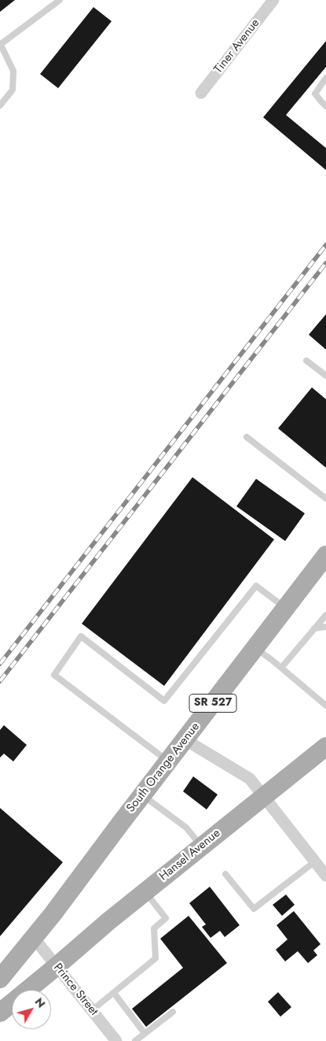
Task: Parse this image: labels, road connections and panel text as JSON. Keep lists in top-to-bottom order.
{
  "streets": {
    "main road": ["SR 527", "South Orange Avenue", "Hansel Avenue"],
    "street": ["Tiner Avenue", "Prince Street"]
  },
  "crossings": [
    ["South Orange Avenue", "Prince Street"],
    ["Hansel Avenue", "Prince Street"]
  ],
  "north": "top right"
}
